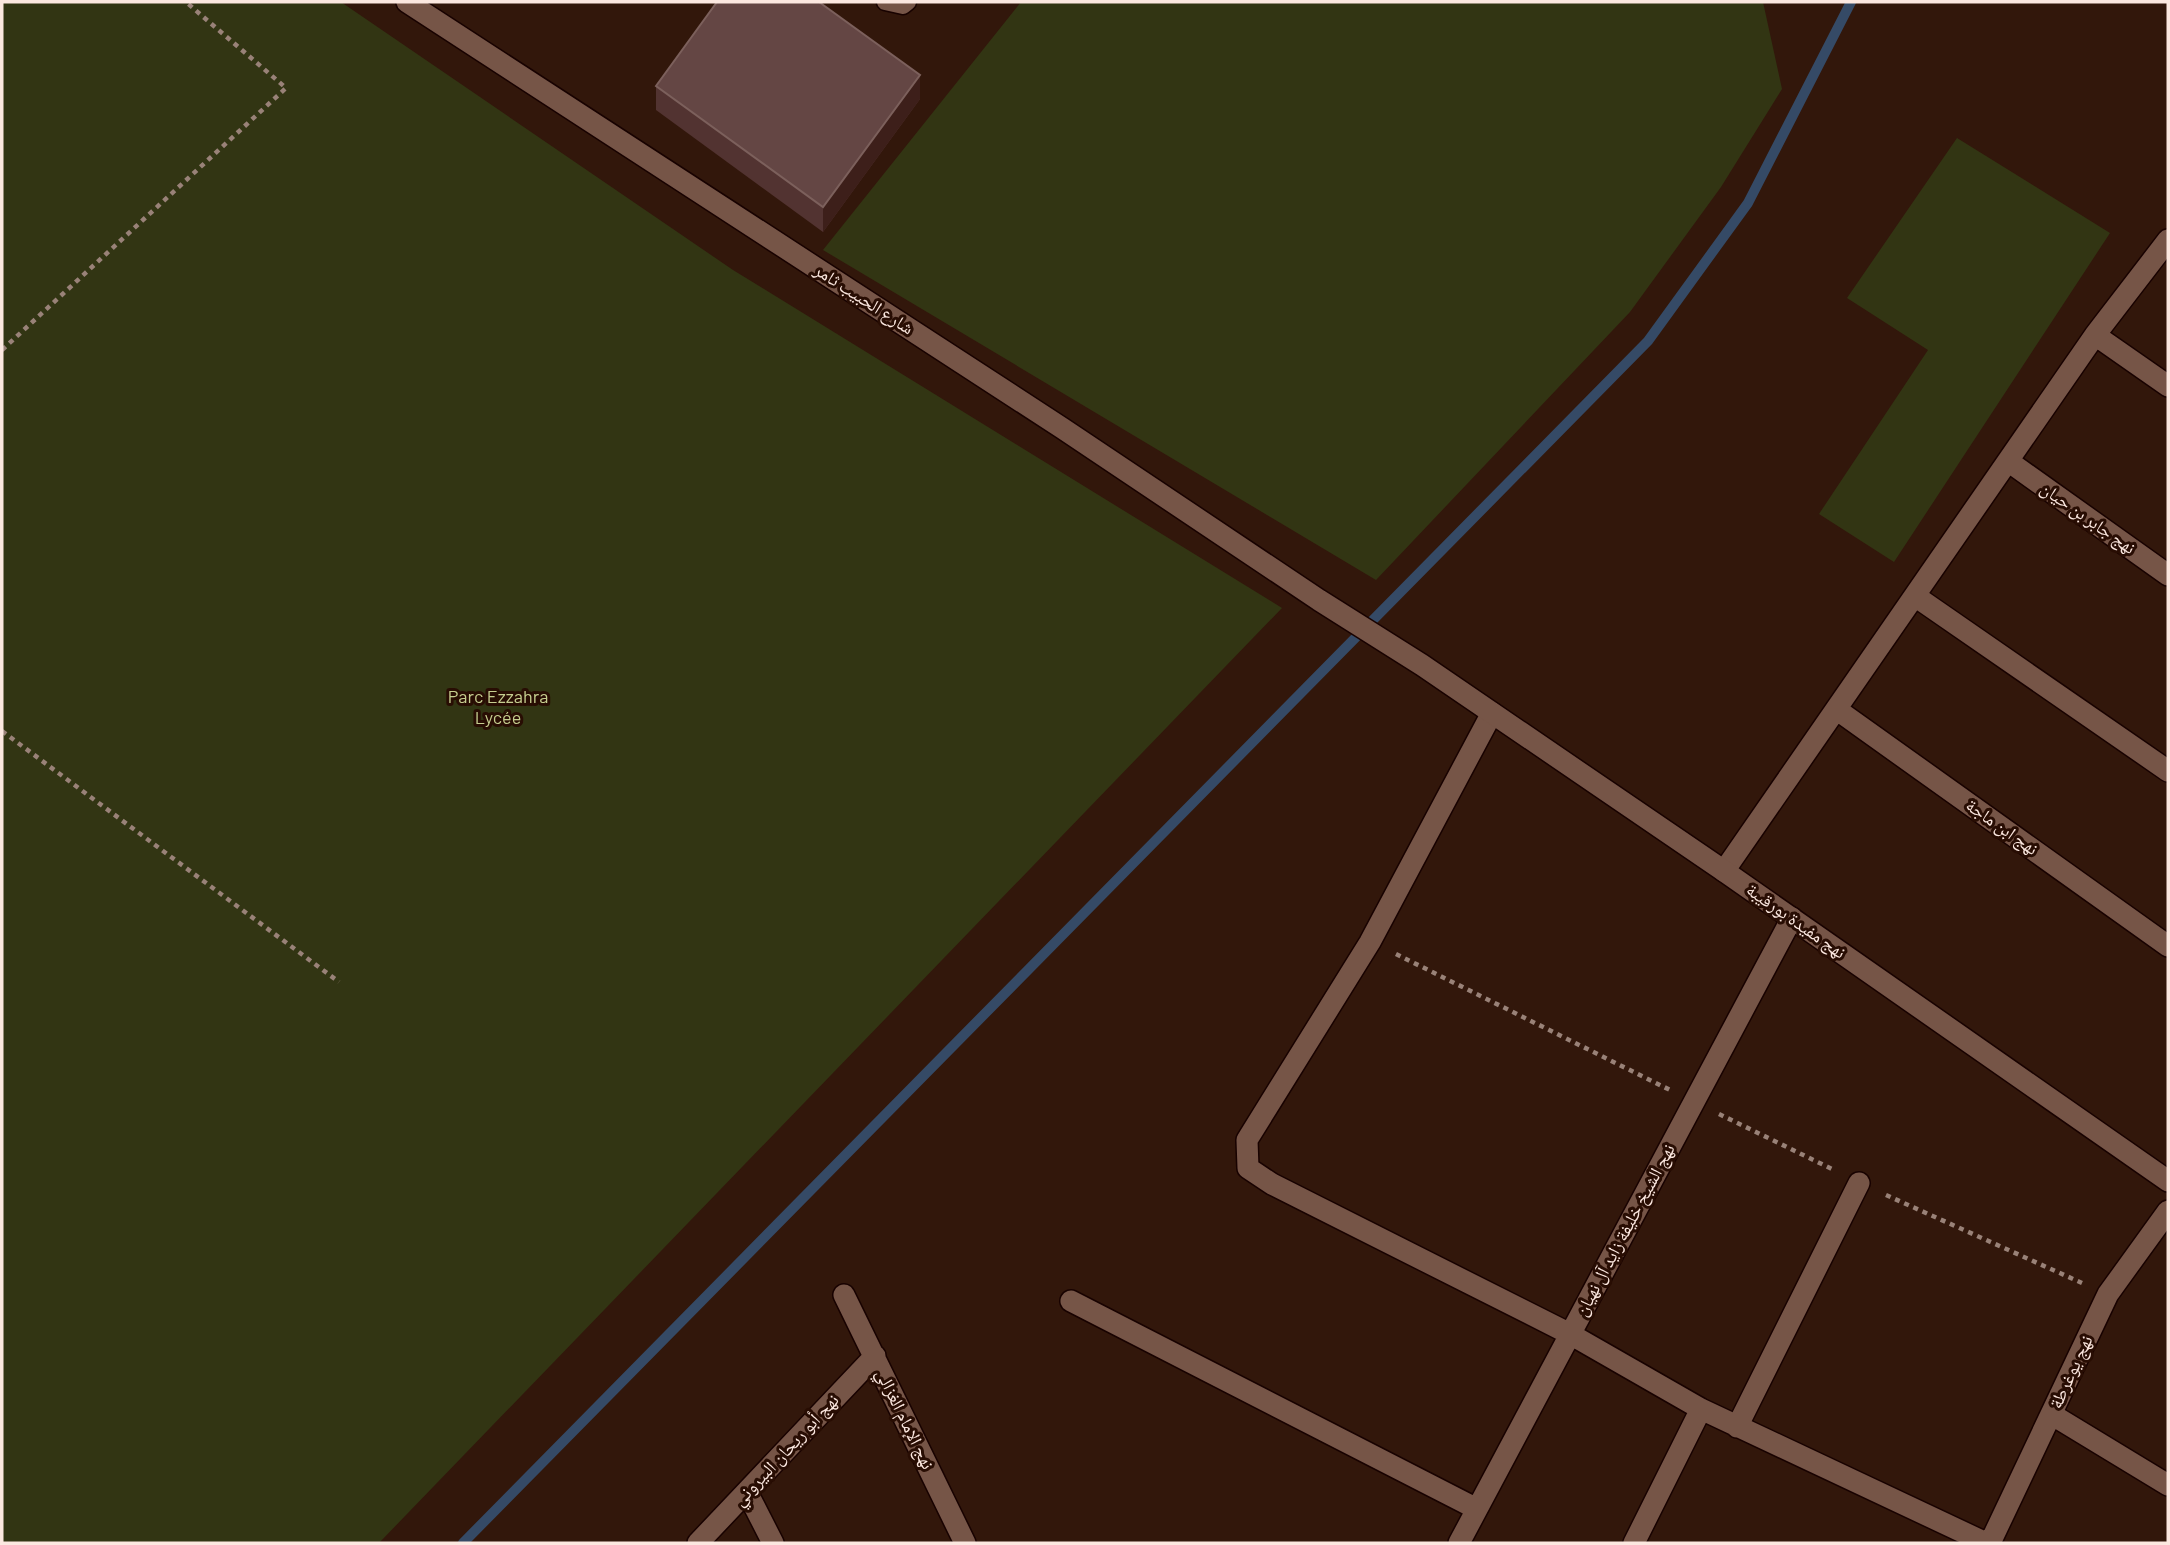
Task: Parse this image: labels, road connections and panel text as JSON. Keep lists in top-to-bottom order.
{
  "streets": {
    "street": [
      "شارع الحبيب ثامر",
      "نهج جابر بن حيان",
      "نهج ابن ماجة",
      "نهج مفيدة بورقيبة",
      "نهج الشيخ خليفة زايد آل نهيان",
      "نهج يوغرطة",
      "نهج الإمام الغزالي",
      "نهج أبو ريحان البيروني"
    ]
  },
  "crossings": [
    ["شارع الحبيب ثامر", "نهج مفيدة بورقيبة"],
    ["نهج مفيدة بورقيبة", "نهج الشيخ خليفة زايد آل نهيان"],
    ["نهج الإمام الغزالي", "نهج أبو ريحان البيروني"]
  ],
  "parks": ["Parc Ezzahra Lycée"]
}
